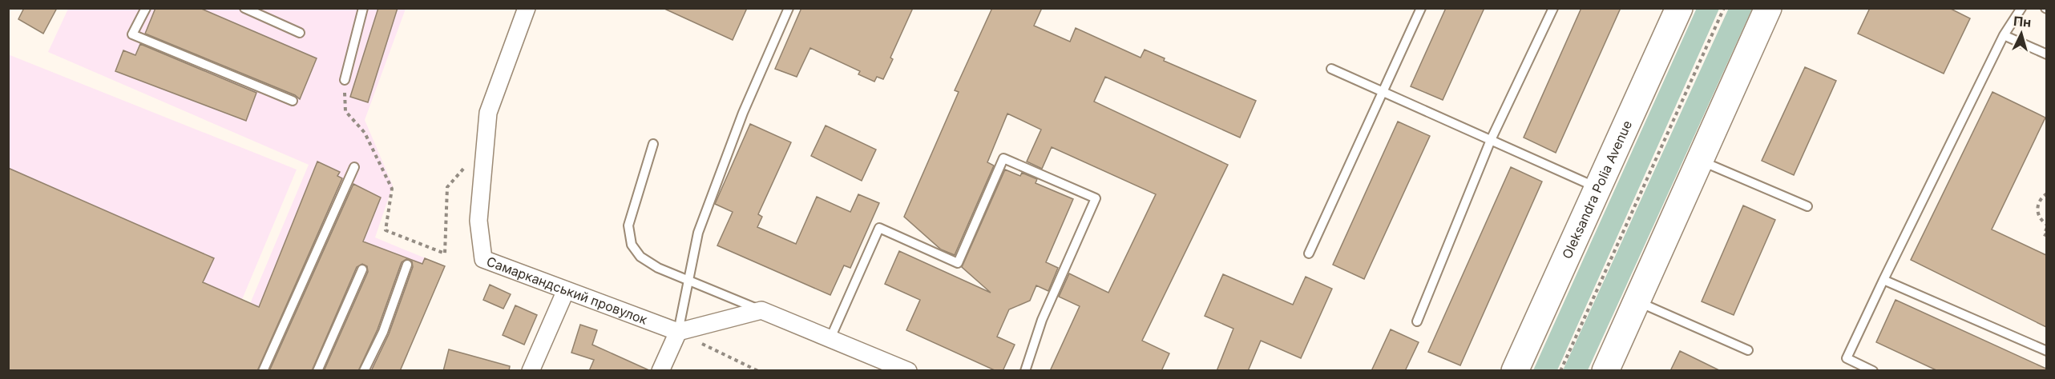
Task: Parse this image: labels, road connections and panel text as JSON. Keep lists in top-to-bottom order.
{
  "streets": {
    "main road": ["Oleksandra Polia Avenue"],
    "street": ["Самаркандський провулок"]
  },
  "north": "top"
}
